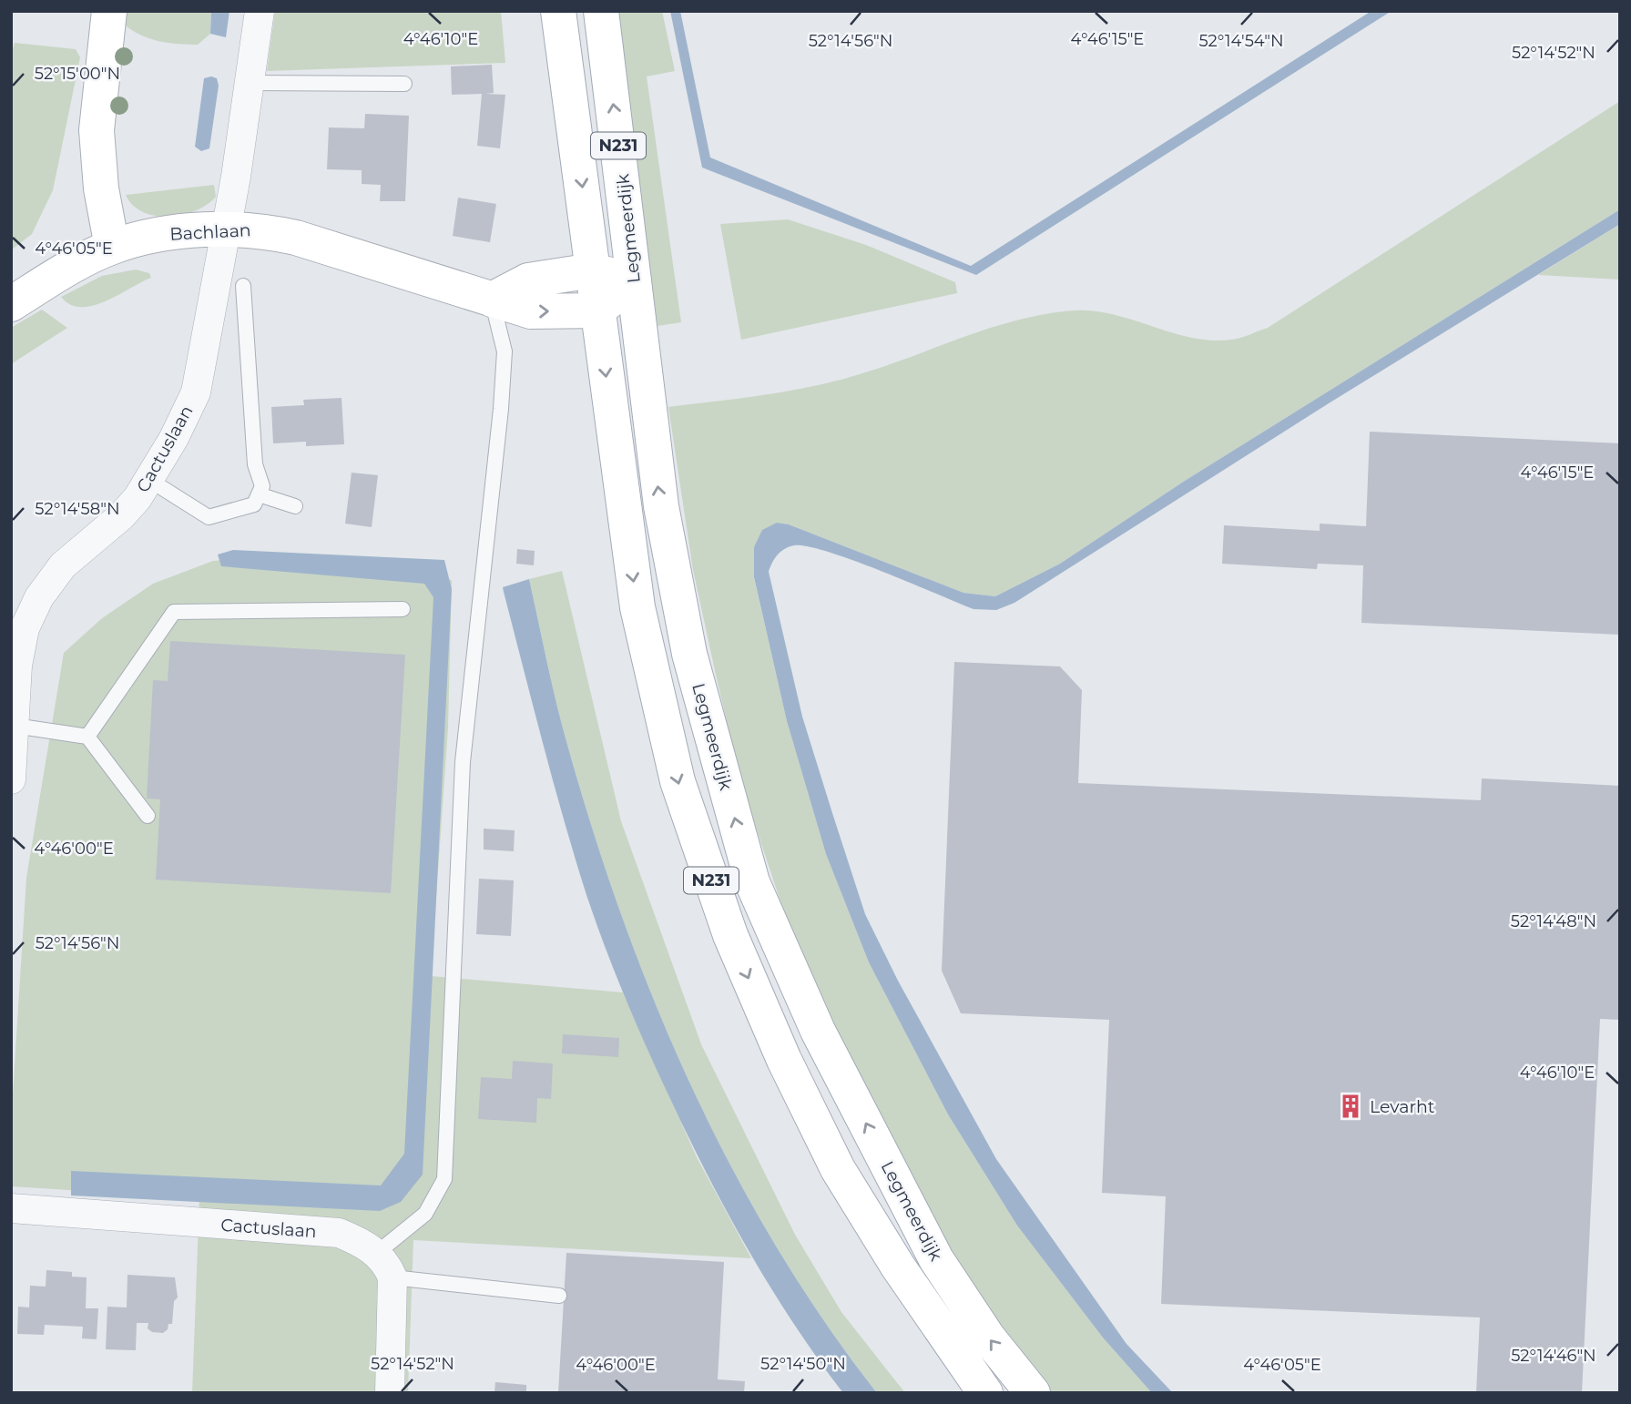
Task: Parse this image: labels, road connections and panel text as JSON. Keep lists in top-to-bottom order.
{
  "streets": {
    "main road": ["N231", "Legmeerdijk", "Bachlaan"],
    "street": ["Cactuslaan"]
  },
  "crossings": [
    ["Legmeerdijk", "Bachlaan"],
    ["Bachlaan", "Cactuslaan"]
  ],
  "places": {
    "building": ["Levarht"]
  },
  "coordinates": [
    "4°46'10\"E",
    "4°46'15\"E",
    "52°14'56\"N",
    "52°14'54\"N",
    "52°14'52\"N",
    "52°15'00\"N",
    "4°46'05\"E",
    "52°14'58\"N",
    "4°46'00\"E",
    "52°14'48\"N",
    "52°14'46\"N",
    "52°14'50\"N"
  ]
}
